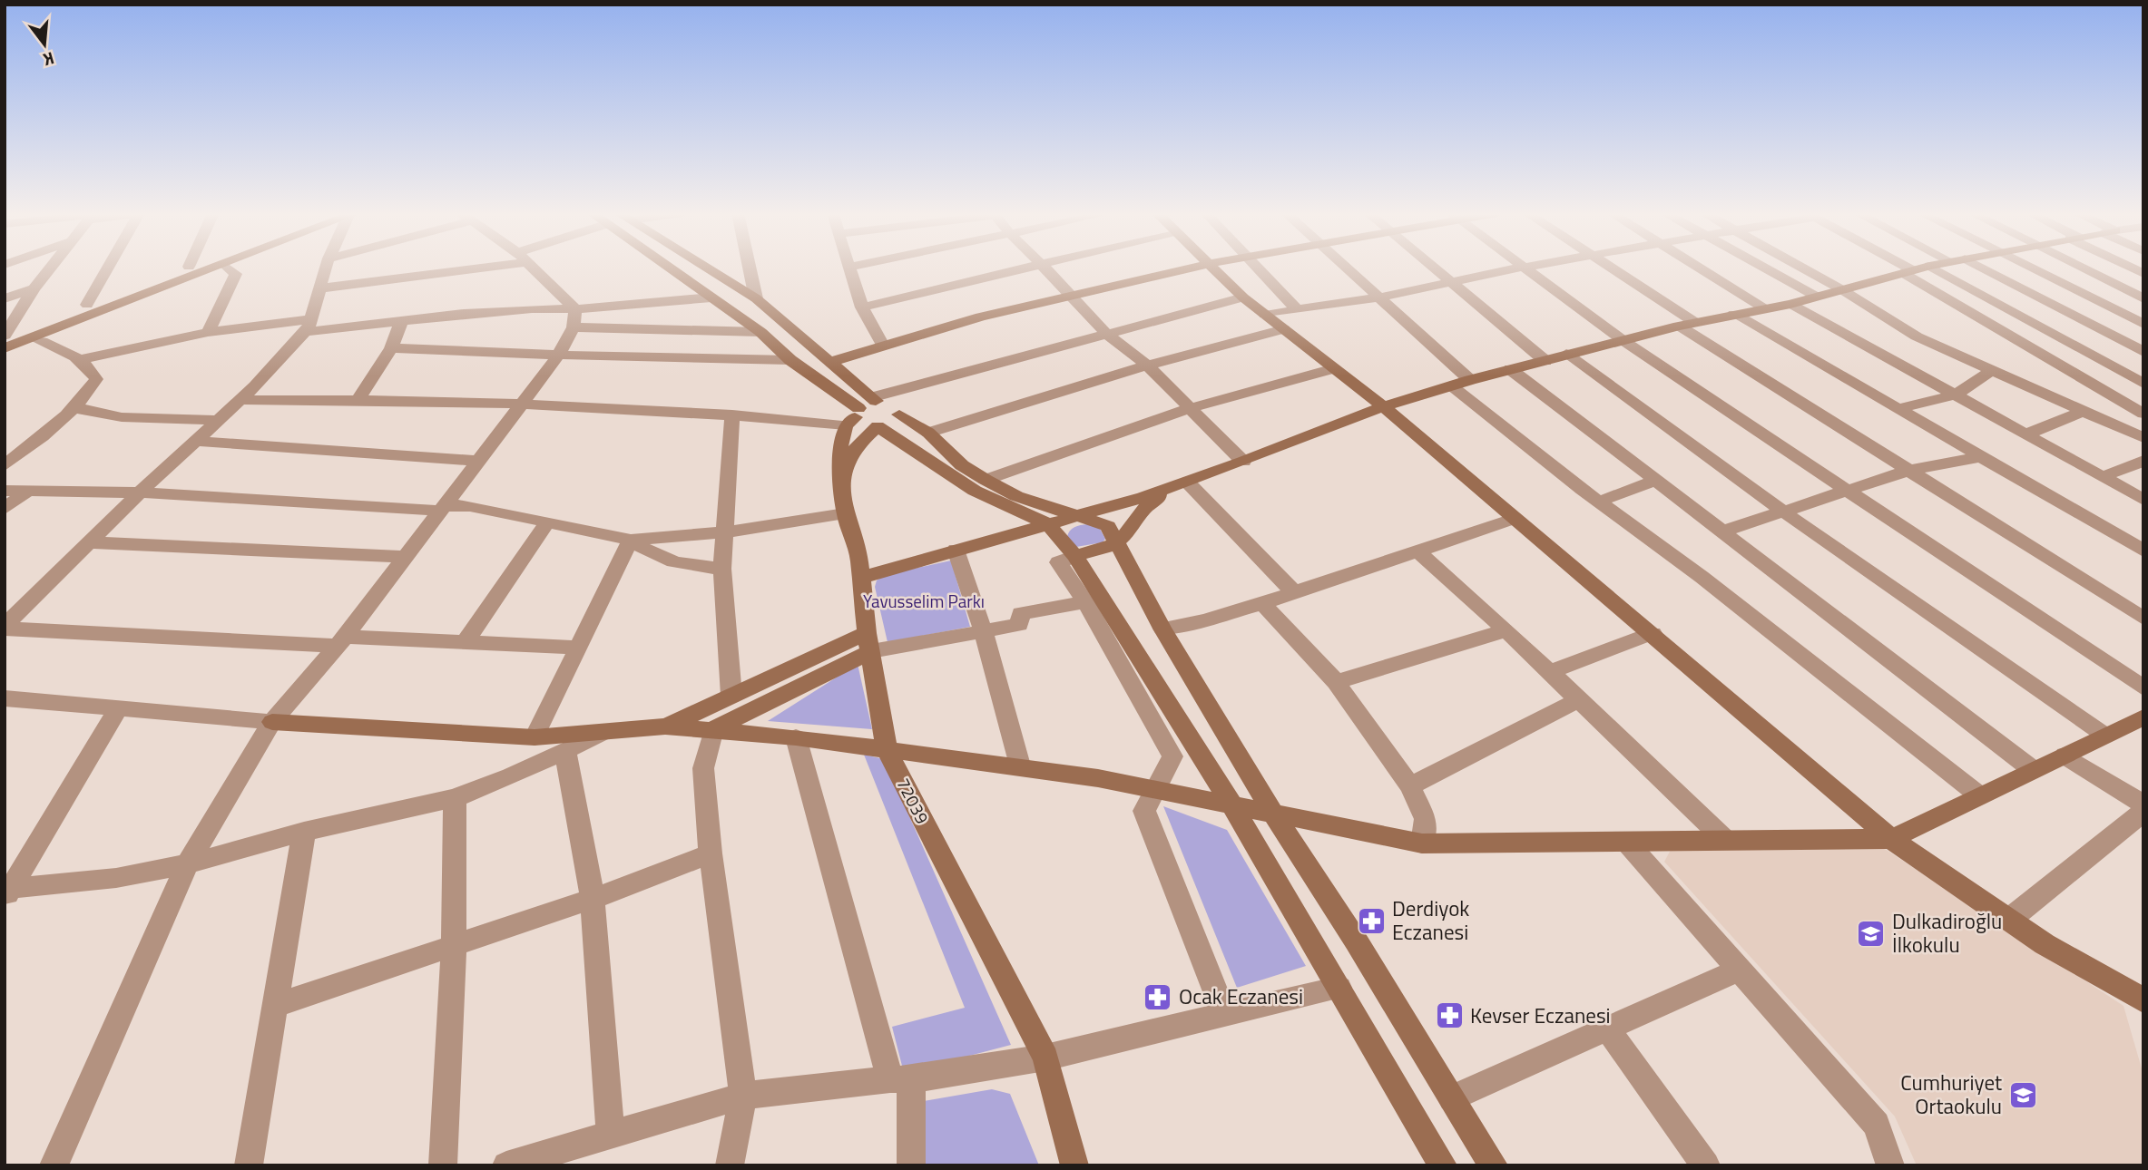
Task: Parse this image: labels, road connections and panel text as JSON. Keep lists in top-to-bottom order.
{
  "streets": {
    "main road": ["72039"]
  },
  "parks": ["Yavusselim Parkı"],
  "places": {
    "pharmacy": ["Derdiyok Eczanesi", "Ocak Eczanesi", "Kevser Eczanesi"],
    "school or university": ["Dulkadiroğlu İlkokulu", "Cumhuriyet Ortaokulu"]
  },
  "north": "bottom"
}
